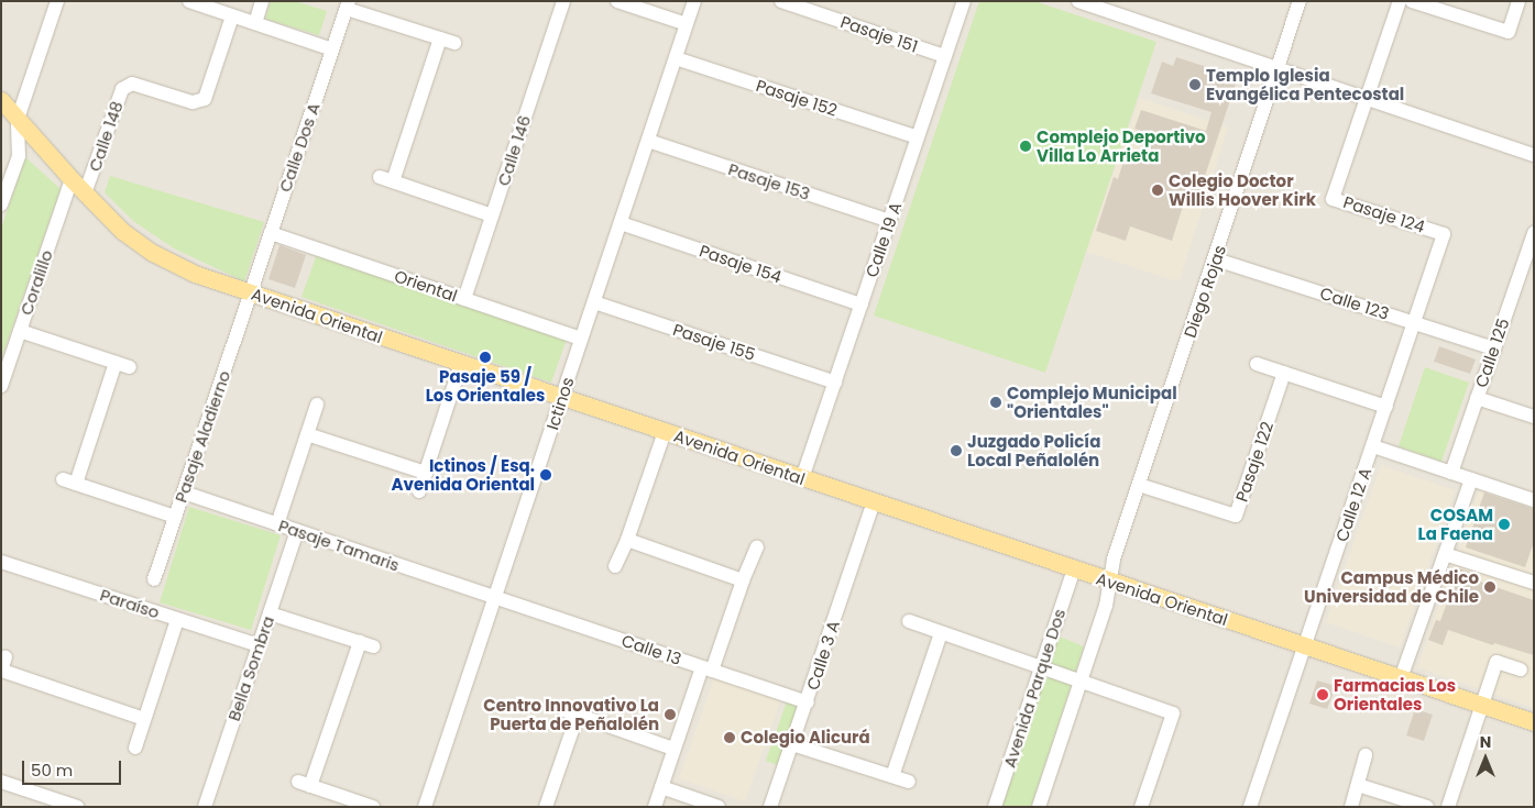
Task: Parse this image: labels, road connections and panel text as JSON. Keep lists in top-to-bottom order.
{
  "streets": {
    "main road": ["Avenida Oriental"],
    "street": [
      "Pasaje 151",
      "Pasaje 152",
      "Calle 148",
      "Calle Dos A",
      "Calle 146",
      "Pasaje 153",
      "Pasaje 124",
      "Calle 19 A",
      "Pasaje 154",
      "Coralillo",
      "Oriental",
      "Diego Rojas",
      "Calle 123",
      "Pasaje 155",
      "Calle 125",
      "Ictinos",
      "Pasaje Aladierno",
      "Pasaje 122",
      "Calle 12 A",
      "Pasaje Tamaris",
      "Paraíso",
      "Calle 13",
      "Calle 3 A",
      "Bella Sombra",
      "Avenida Parque Dos"
    ]
  },
  "crossings": [
    ["Pasaje 151", "Calle 19 A"],
    ["Pasaje 152", "Calle 19 A"],
    ["Pasaje 152", "Ictinos"],
    ["Calle 148", "Avenida Oriental"],
    ["Calle Dos A", "Oriental"],
    ["Calle Dos A", "Avenida Oriental"],
    ["Calle Dos A", "Pasaje Aladierno"],
    ["Calle 146", "Oriental"],
    ["Pasaje 153", "Calle 19 A"],
    ["Pasaje 153", "Ictinos"],
    ["Pasaje 124", "Calle 12 A"],
    ["Calle 19 A", "Pasaje 154"],
    ["Calle 19 A", "Avenida Oriental"],
    ["Calle 19 A", "Pasaje 155"],
    ["Pasaje 154", "Ictinos"],
    ["Coralillo", "Avenida Oriental"],
    ["Oriental", "Ictinos"],
    ["Diego Rojas", "Calle 123"],
    ["Diego Rojas", "Avenida Oriental"],
    ["Diego Rojas", "Pasaje 122"],
    ["Calle 123", "Calle 125"],
    ["Calle 123", "Calle 12 A"],
    ["Avenida Oriental", "Ictinos"],
    ["Avenida Oriental", "Pasaje Aladierno"],
    ["Avenida Oriental", "Calle 12 A"],
    ["Avenida Oriental", "Calle 3 A"],
    ["Avenida Oriental", "Avenida Parque Dos"],
    ["Pasaje 155", "Ictinos"],
    ["Ictinos", "Pasaje Tamaris"],
    ["Ictinos", "Calle 13"],
    ["Pasaje Aladierno", "Pasaje Tamaris"],
    ["Pasaje Tamaris", "Calle 13"],
    ["Pasaje Tamaris", "Bella Sombra"],
    ["Paraíso", "Bella Sombra"],
    ["Calle 13", "Calle 3 A"]
  ],
  "places": [
    "Templo Iglesia Evangélica Pentecostal",
    "Complejo Deportivo Villa Lo Arrieta",
    "Colegio Doctor Willis Hoover Kirk",
    "Pasaje 59 / Los Orientales",
    "Complejo Municipal \"Orientales\"",
    "Juzgado Policía Local Peñalolén",
    "Ictinos / Esq. Avenida Oriental",
    "COSAM La Faena",
    "Campus Médico Universidad de Chile",
    "Farmacias Los Orientales",
    "Centro Innovativo La Puerta de Peñalolén",
    "Colegio Alicurá"
  ],
  "scale_bar": "50 m",
  "north": "top"
}
